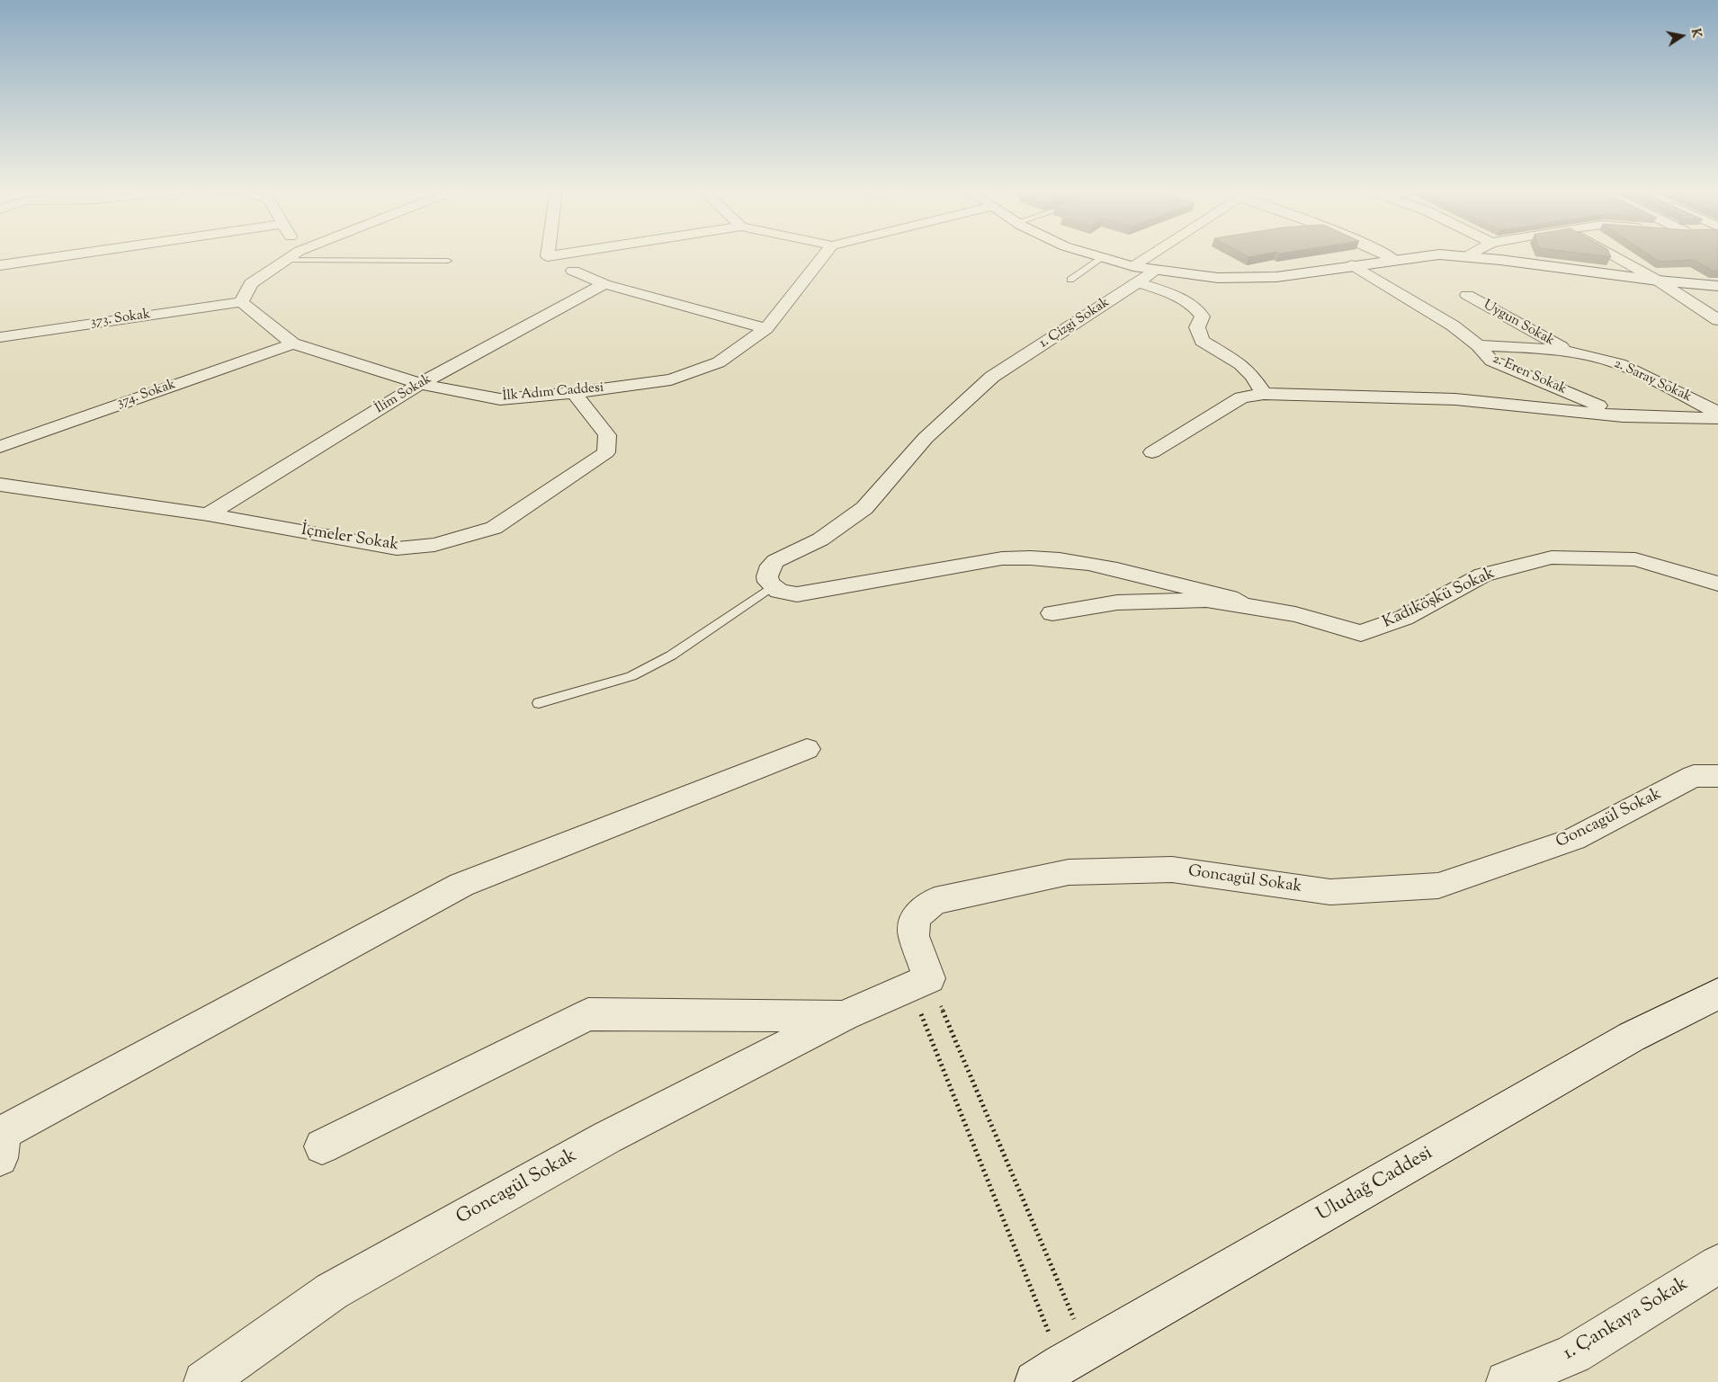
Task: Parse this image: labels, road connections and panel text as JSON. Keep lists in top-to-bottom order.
{
  "streets": {
    "street": [
      "373. Sokak",
      "1. Çizgi Sokak",
      "Uygun Sokak",
      "2. Eren Sokak",
      "2. Saray Sokak",
      "İlk Adım Caddesi",
      "374. Sokak",
      "İlim Sokak",
      "İçmeler Sokak",
      "Kadıköşkü Sokak",
      "Goncagül Sokak",
      "Uludağ Caddesi",
      "1. Çankaya Sokak"
    ]
  },
  "crossings": [
    ["373. Sokak", "İlk Adım Caddesi"],
    ["Uygun Sokak", "2. Saray Sokak"],
    ["2. Eren Sokak", "2. Saray Sokak"],
    ["İlk Adım Caddesi", "374. Sokak"],
    ["İlk Adım Caddesi", "İlim Sokak"],
    ["İlk Adım Caddesi", "İçmeler Sokak"],
    ["İlim Sokak", "İçmeler Sokak"]
  ],
  "north": "right"
}
